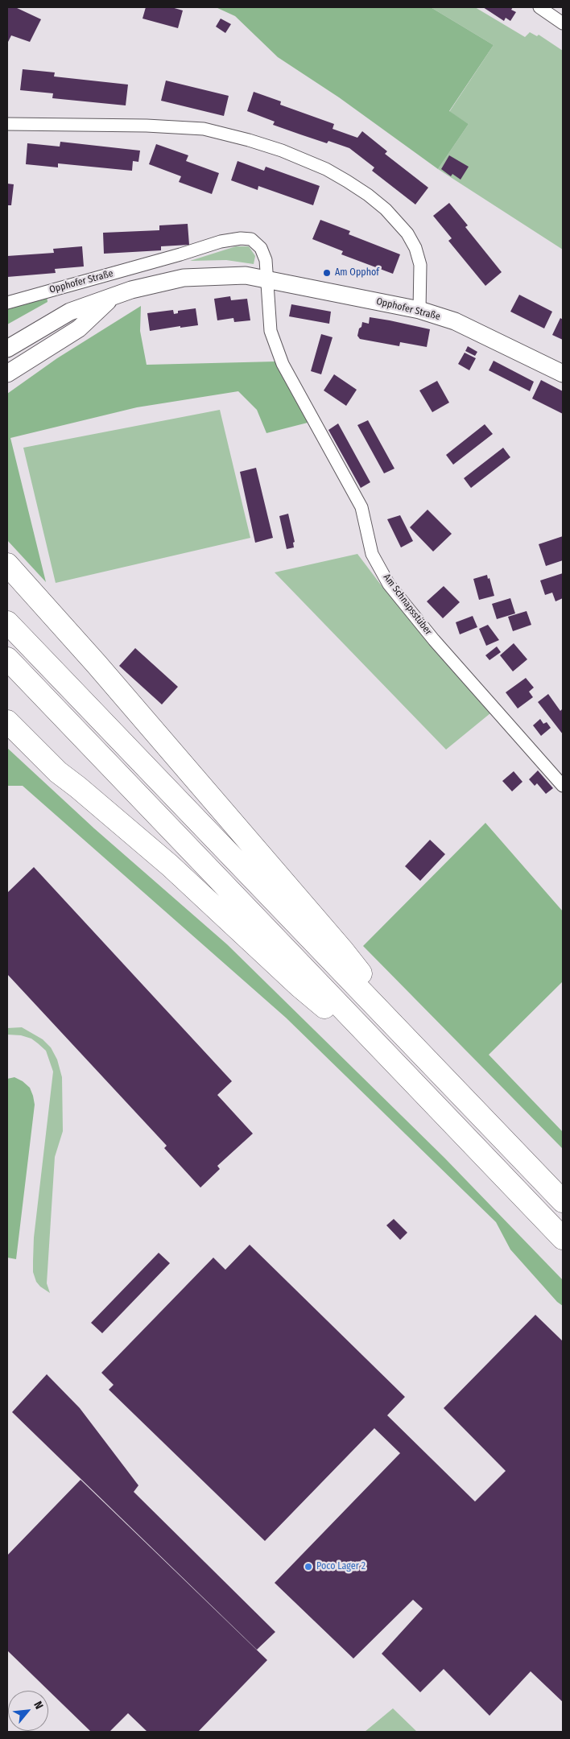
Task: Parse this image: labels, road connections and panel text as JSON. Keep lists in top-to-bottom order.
{
  "streets": {
    "street": ["Opphofer Straße", "Am Schnapsstüber"]
  },
  "crossings": [
    ["Opphofer Straße", "Am Schnapsstüber"]
  ],
  "places": ["Am Opphof", "Poco Lager 2"],
  "north": "top right"
}
